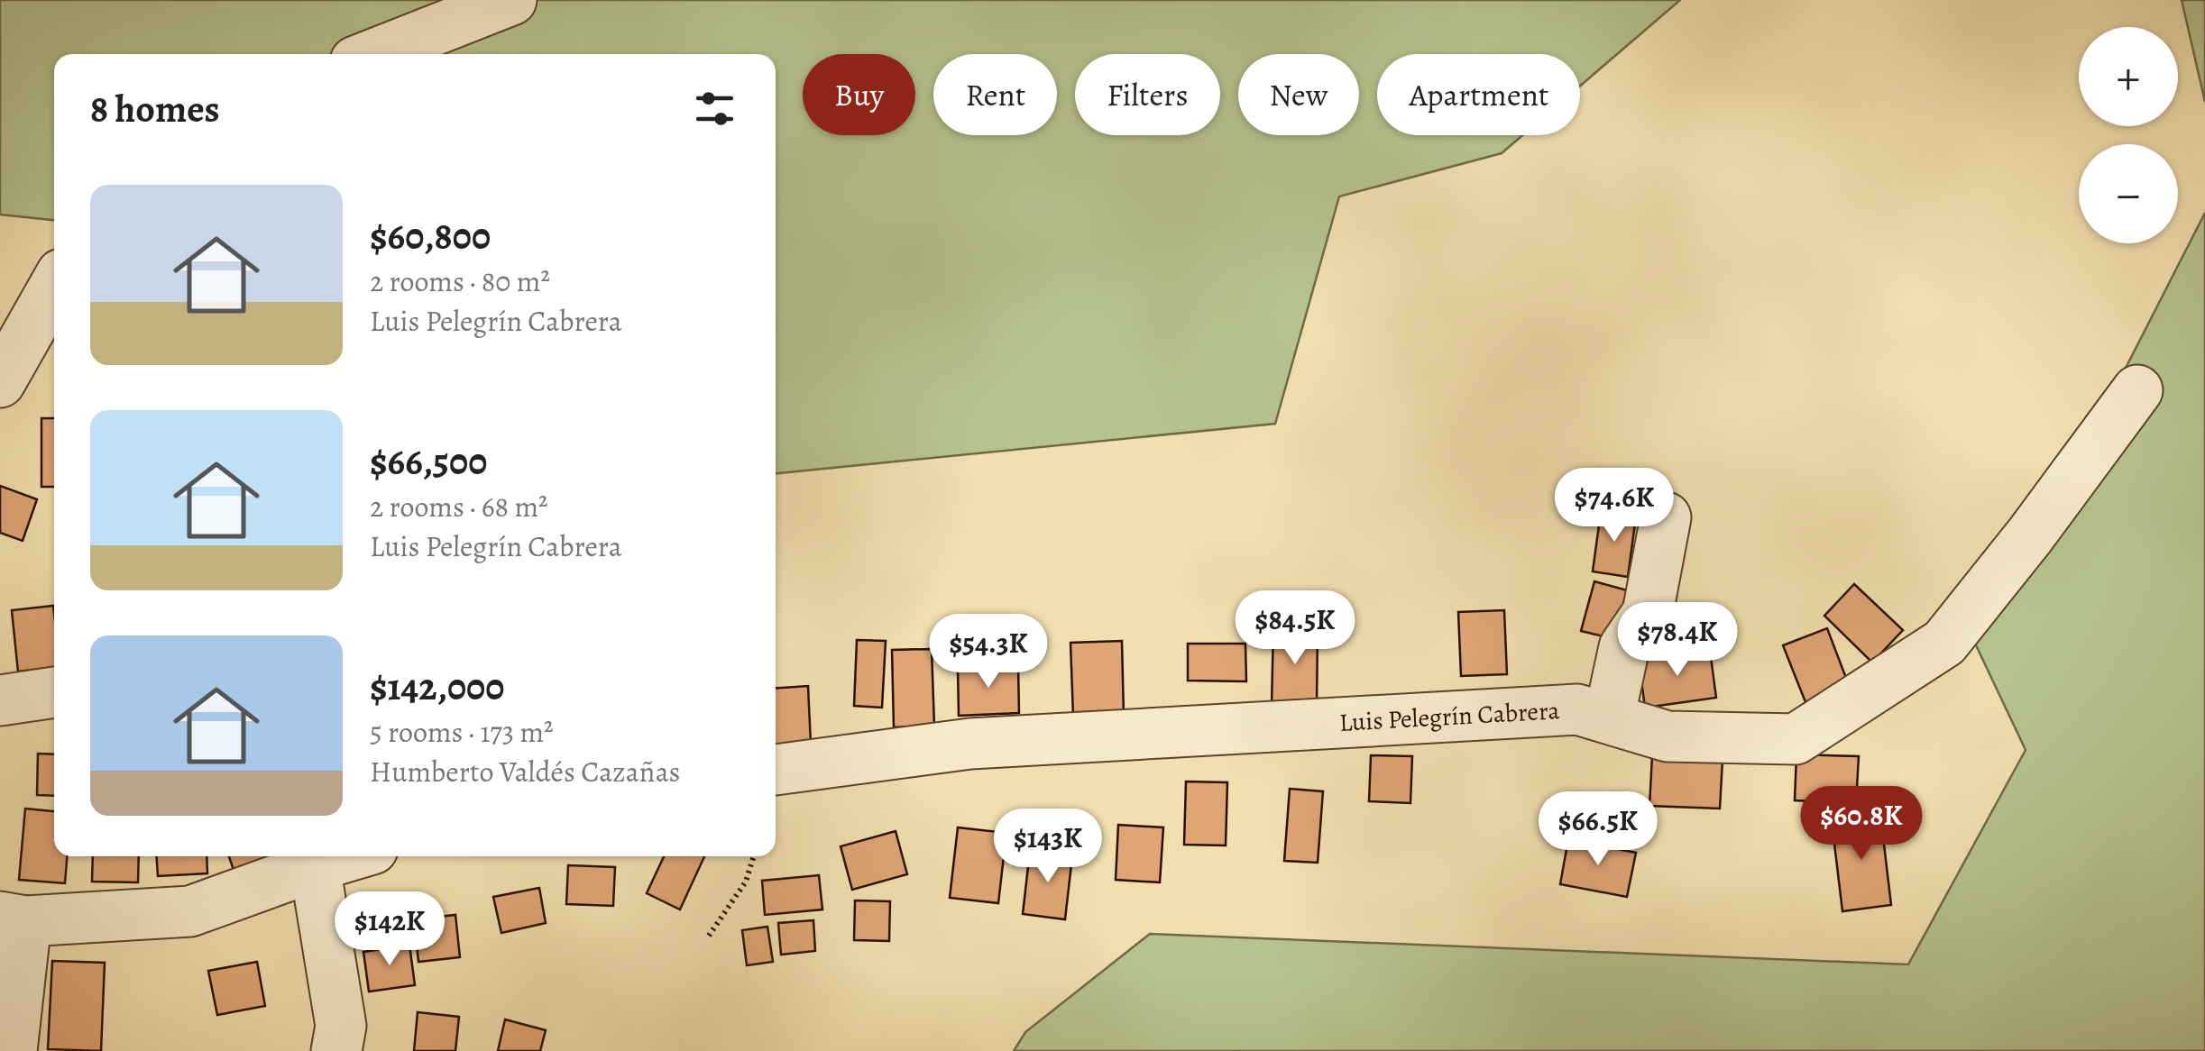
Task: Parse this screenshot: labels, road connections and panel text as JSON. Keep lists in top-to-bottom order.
{
  "streets": {
    "street": ["Luis Pelegrín Cabrera"]
  },
  "page": {
    "map_buttons": ["+", "−"],
    "chip": [
      "Buy",
      "Rent",
      "Filters",
      "New",
      "Apartment"
    ],
    "heading": "8 homes",
    "list": [
      {
        "name": "$60,800",
        "note": "2 rooms · 80 m² · Luis Pelegrín Cabrera"
      },
      {
        "name": "$66,500",
        "note": "2 rooms · 68 m² · Luis Pelegrín Cabrera"
      },
      {
        "name": "$142,000",
        "note": "5 rooms · 173 m² · Humberto Valdés Cazañas"
      }
    ],
    "price": [
      "$74.6K",
      "$84.5K",
      "$78.4K",
      "$54.3K",
      "$60.8K",
      "$66.5K",
      "$143K",
      "$142K"
    ]
  }
}
